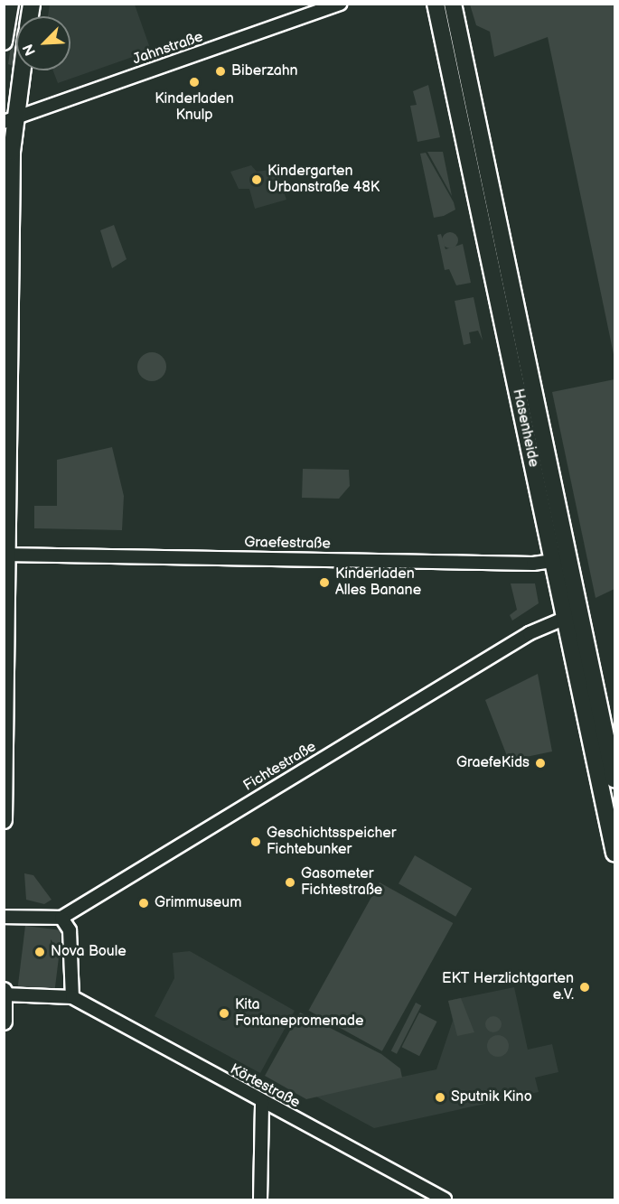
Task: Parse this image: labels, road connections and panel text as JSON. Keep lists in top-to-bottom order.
{
  "streets": {
    "main road": ["Hasenheide"],
    "street": [
      "Jahnstraße",
      "Graefestraße",
      "Fichtestraße",
      "Körtestraße"
    ]
  },
  "crossings": [
    ["Hasenheide", "Graefestraße"],
    ["Hasenheide", "Fichtestraße"]
  ],
  "places": [
    "Biberzahn",
    "Kinderladen Knulp",
    "Kindergarten Urbanstraße 48K",
    "Kinderladen Alles Banane",
    "GraefeKids",
    "Geschichtsspeicher Fichtebunker",
    "Gasometer Fichtestraße",
    "Grimmuseum",
    "Nova Boule",
    "EKT Herzlichtgarten e.V.",
    "Kita Fontanepromenade",
    "Sputnik Kino"
  ],
  "north": "bottom left"
}
